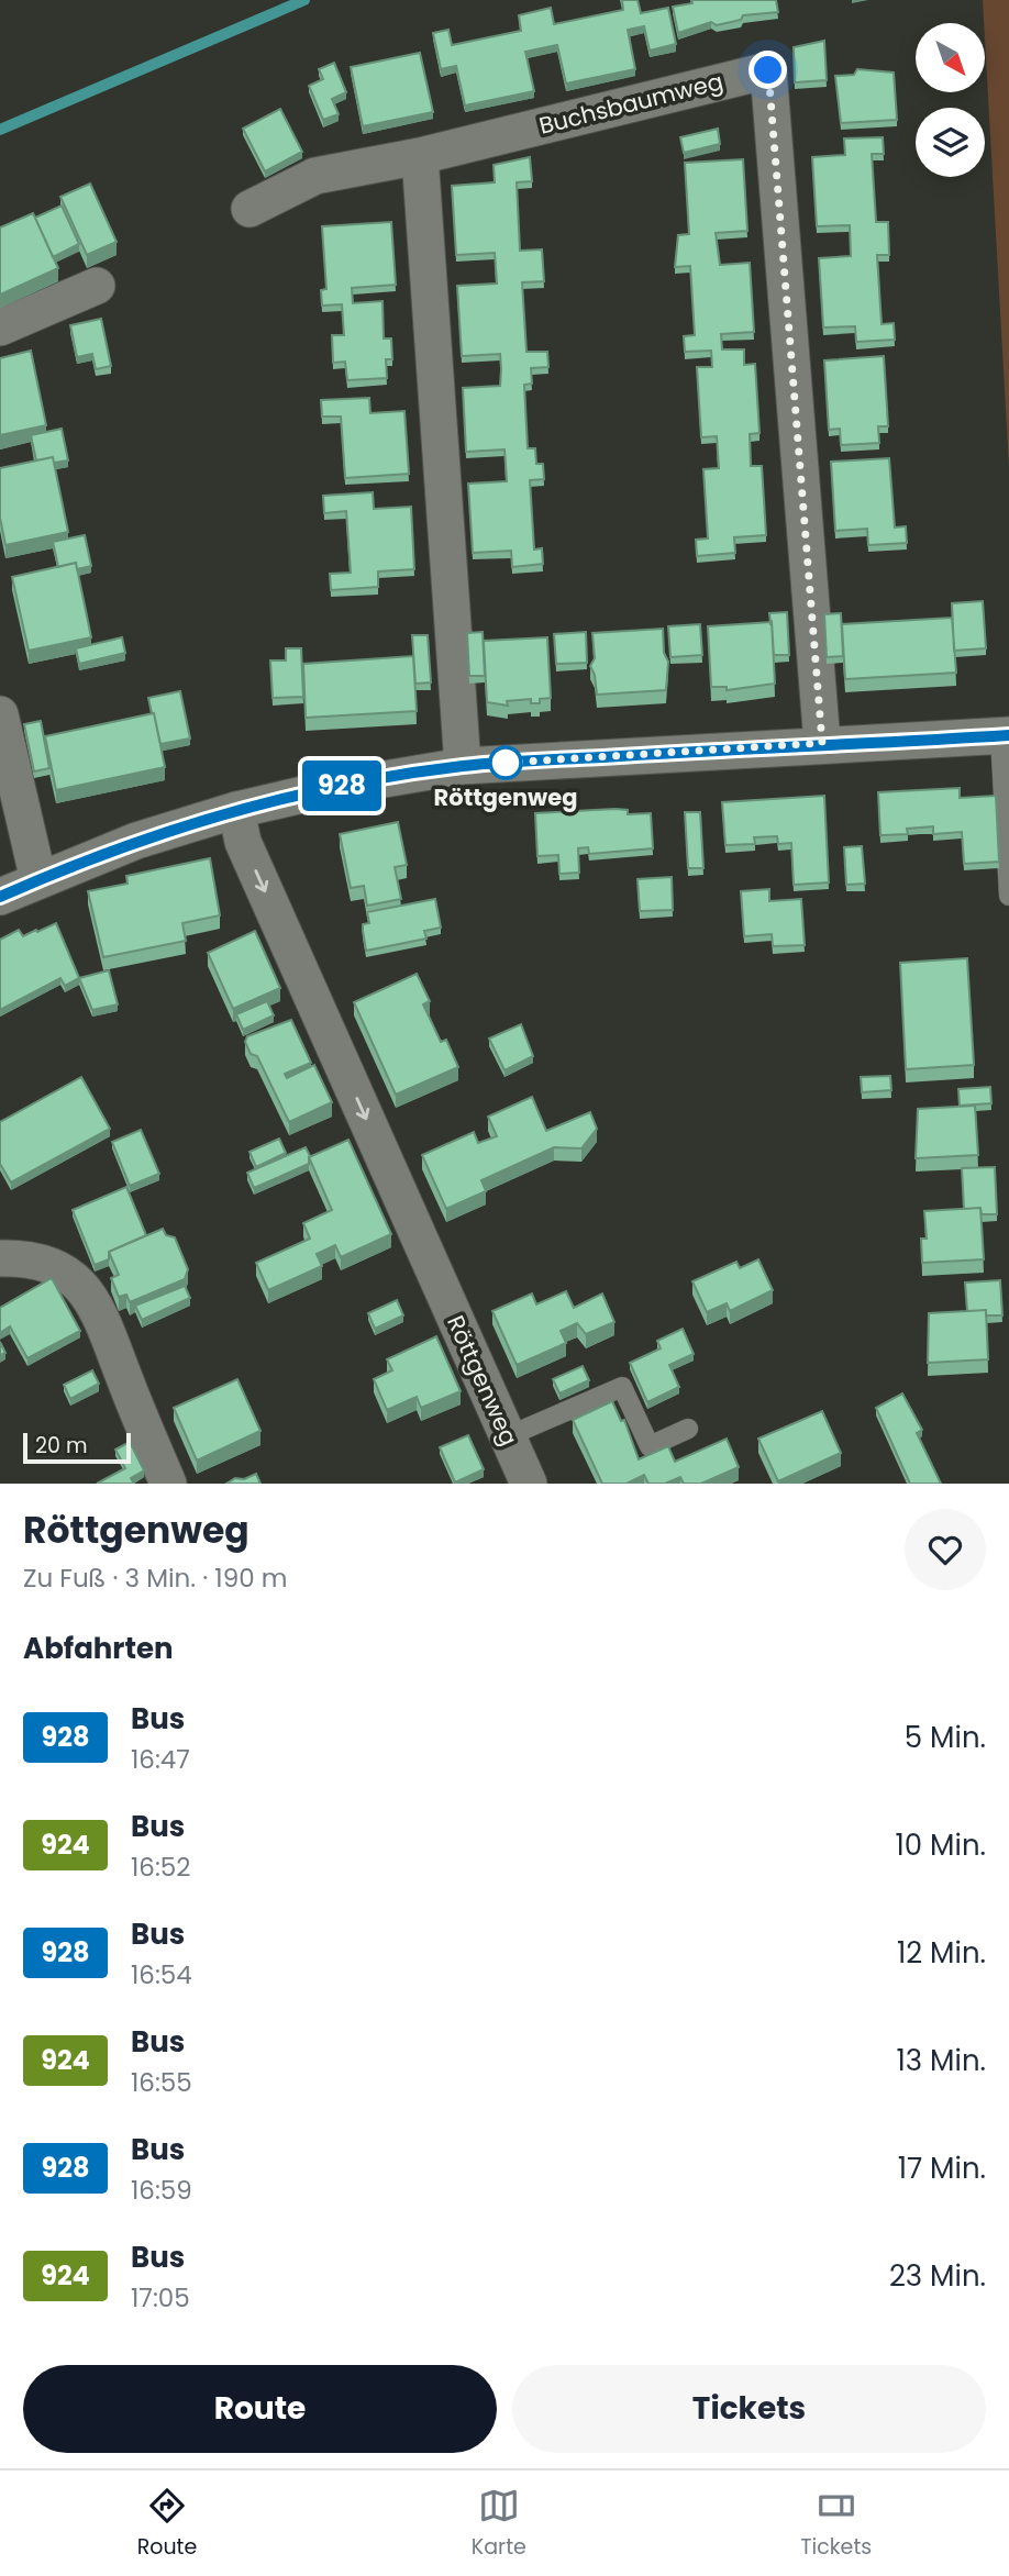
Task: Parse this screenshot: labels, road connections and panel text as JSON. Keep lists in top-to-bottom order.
{
  "streets": {
    "street": ["Buchsbaumweg", "Röttgenweg"]
  },
  "one_way": ["Röttgenweg"],
  "places": ["Röttgenweg"],
  "lines": ["bus line 928"],
  "scale_bar": "20 m",
  "north": "bottom right",
  "page": {
    "on_map": "928",
    "scale": "20 m",
    "heading": [
      ["Röttgenweg", "Zu Fuß · 3 Min. · 190 m"],
      "Abfahrten"
    ],
    "list": [
      {
        "mark": "928",
        "name": "Bus",
        "note": "16:47",
        "value": "5 Min."
      },
      {
        "mark": "924",
        "name": "Bus",
        "note": "16:52",
        "value": "10 Min."
      },
      {
        "mark": "928",
        "name": "Bus",
        "note": "16:54",
        "value": "12 Min."
      },
      {
        "mark": "924",
        "name": "Bus",
        "note": "16:55",
        "value": "13 Min."
      },
      {
        "mark": "928",
        "name": "Bus",
        "note": "16:59",
        "value": "17 Min."
      },
      {
        "mark": "924",
        "name": "Bus",
        "note": "17:05",
        "value": "23 Min."
      }
    ],
    "buttons": ["Route", "Tickets"],
    "tabs": ["Route", "Karte", "Tickets"]
  }
}
